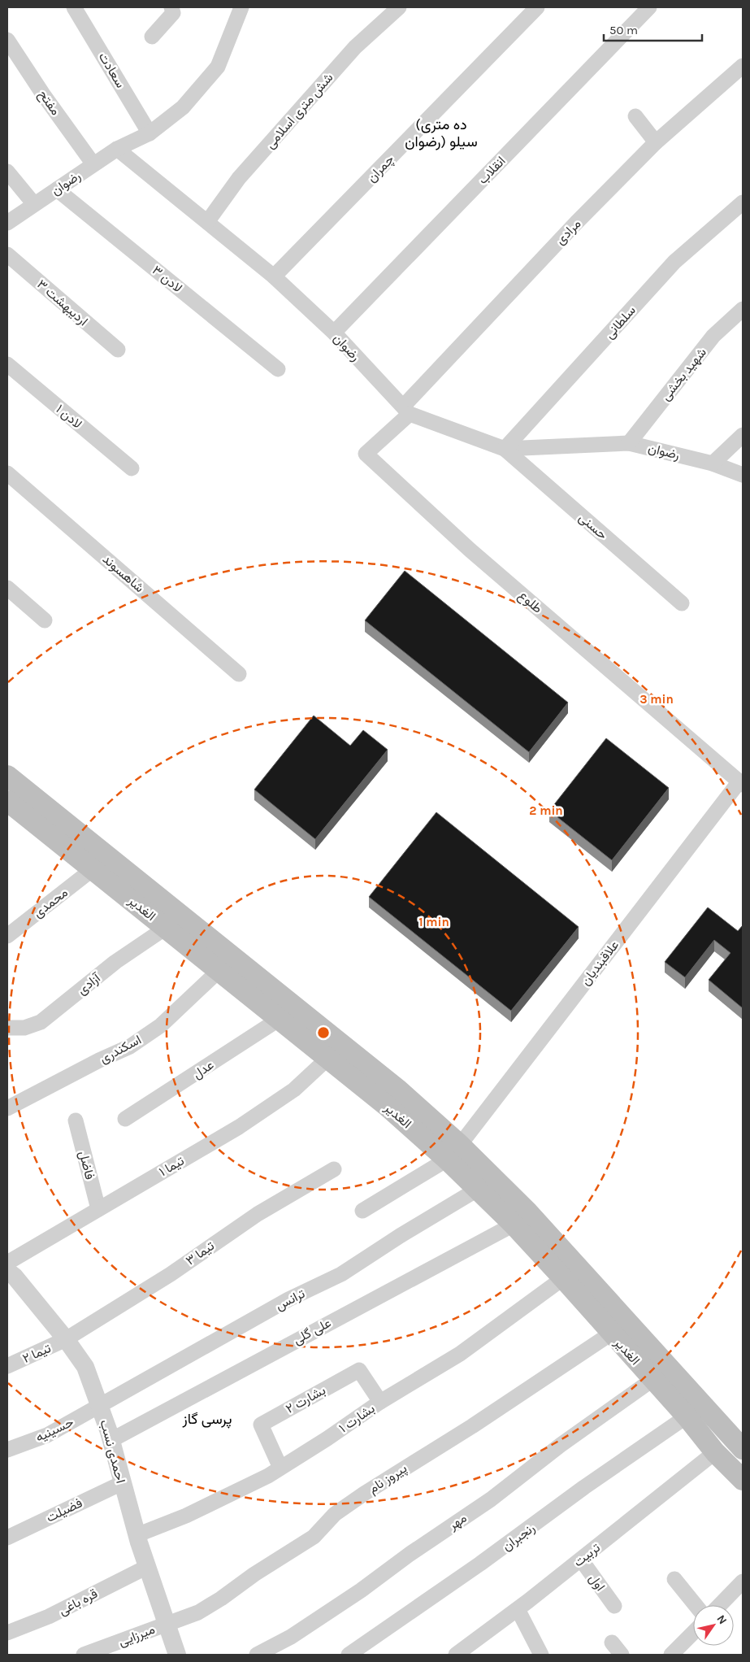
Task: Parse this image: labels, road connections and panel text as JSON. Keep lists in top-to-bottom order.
{
  "streets": {
    "main road": ["الغدیر"],
    "street": [
      "سعادت",
      "مفتح",
      "شش متری اسلامی",
      "چمران",
      "انقلاب",
      "رضوان",
      "مرادی",
      "لادن ۳",
      "اردیبهشت ۳",
      "سلطانی",
      "شهید بخشی",
      "لادن ۱",
      "حسنی",
      "شاهسوند",
      "طلوع",
      "محمدی",
      "علاقبندیان",
      "آزادی",
      "اسکندری",
      "عدل",
      "فاضل",
      "تیما ۱",
      "تیما ۳",
      "ترانس",
      "علی گلی",
      "تیما ۲",
      "بشارت ۲",
      "بشارت ۱",
      "حسینیه",
      "احمدی نسب",
      "پیروز نام",
      "فضیلت",
      "مهر",
      "رنجبران",
      "تربیت",
      "اول",
      "قره باغی",
      "میرزایی"
    ]
  },
  "crossings": [
    ["مفتح", "رضوان"],
    ["شش متری اسلامی", "رضوان"],
    ["چمران", "رضوان"],
    ["انقلاب", "رضوان"],
    ["رضوان", "مرادی"],
    ["رضوان", "لادن ۳"],
    ["رضوان", "سلطانی"],
    ["رضوان", "شهید بخشی"],
    ["رضوان", "حسنی"],
    ["رضوان", "طلوع"],
    ["مرادی", "طلوع"],
    ["سلطانی", "حسنی"],
    ["طلوع", "علاقبندیان"],
    ["محمدی", "الغدیر"],
    ["الغدیر", "علاقبندیان"],
    ["الغدیر", "آزادی"],
    ["الغدیر", "اسکندری"],
    ["الغدیر", "عدل"],
    ["الغدیر", "تیما ۱"],
    ["الغدیر", "ترانس"],
    ["الغدیر", "علی گلی"],
    ["الغدیر", "بشارت ۱"],
    ["الغدیر", "پیروز نام"],
    ["الغدیر", "مهر"],
    ["الغدیر", "رنجبران"],
    ["الغدیر", "تربیت"],
    ["فاضل", "تیما ۱"],
    ["تیما ۳", "تیما ۲"],
    ["تیما ۳", "احمدی نسب"],
    ["ترانس", "حسینیه"],
    ["ترانس", "احمدی نسب"],
    ["علی گلی", "احمدی نسب"],
    ["تیما ۲", "احمدی نسب"],
    ["بشارت ۲", "بشارت ۱"],
    ["بشارت ۱", "احمدی نسب"],
    ["حسینیه", "احمدی نسب"],
    ["احمدی نسب", "پیروز نام"],
    ["احمدی نسب", "فضیلت"],
    ["احمدی نسب", "قره باغی"],
    ["احمدی نسب", "میرزایی"],
    ["پیروز نام", "میرزایی"],
    ["تربیت", "اول"]
  ],
  "districts": ["(ده متری سیلو (رضوان", "پرسی گاز"],
  "scale_bar": "50 m",
  "north": "top right",
  "rings": ["3 min", "2 min", "1 min"]
}
